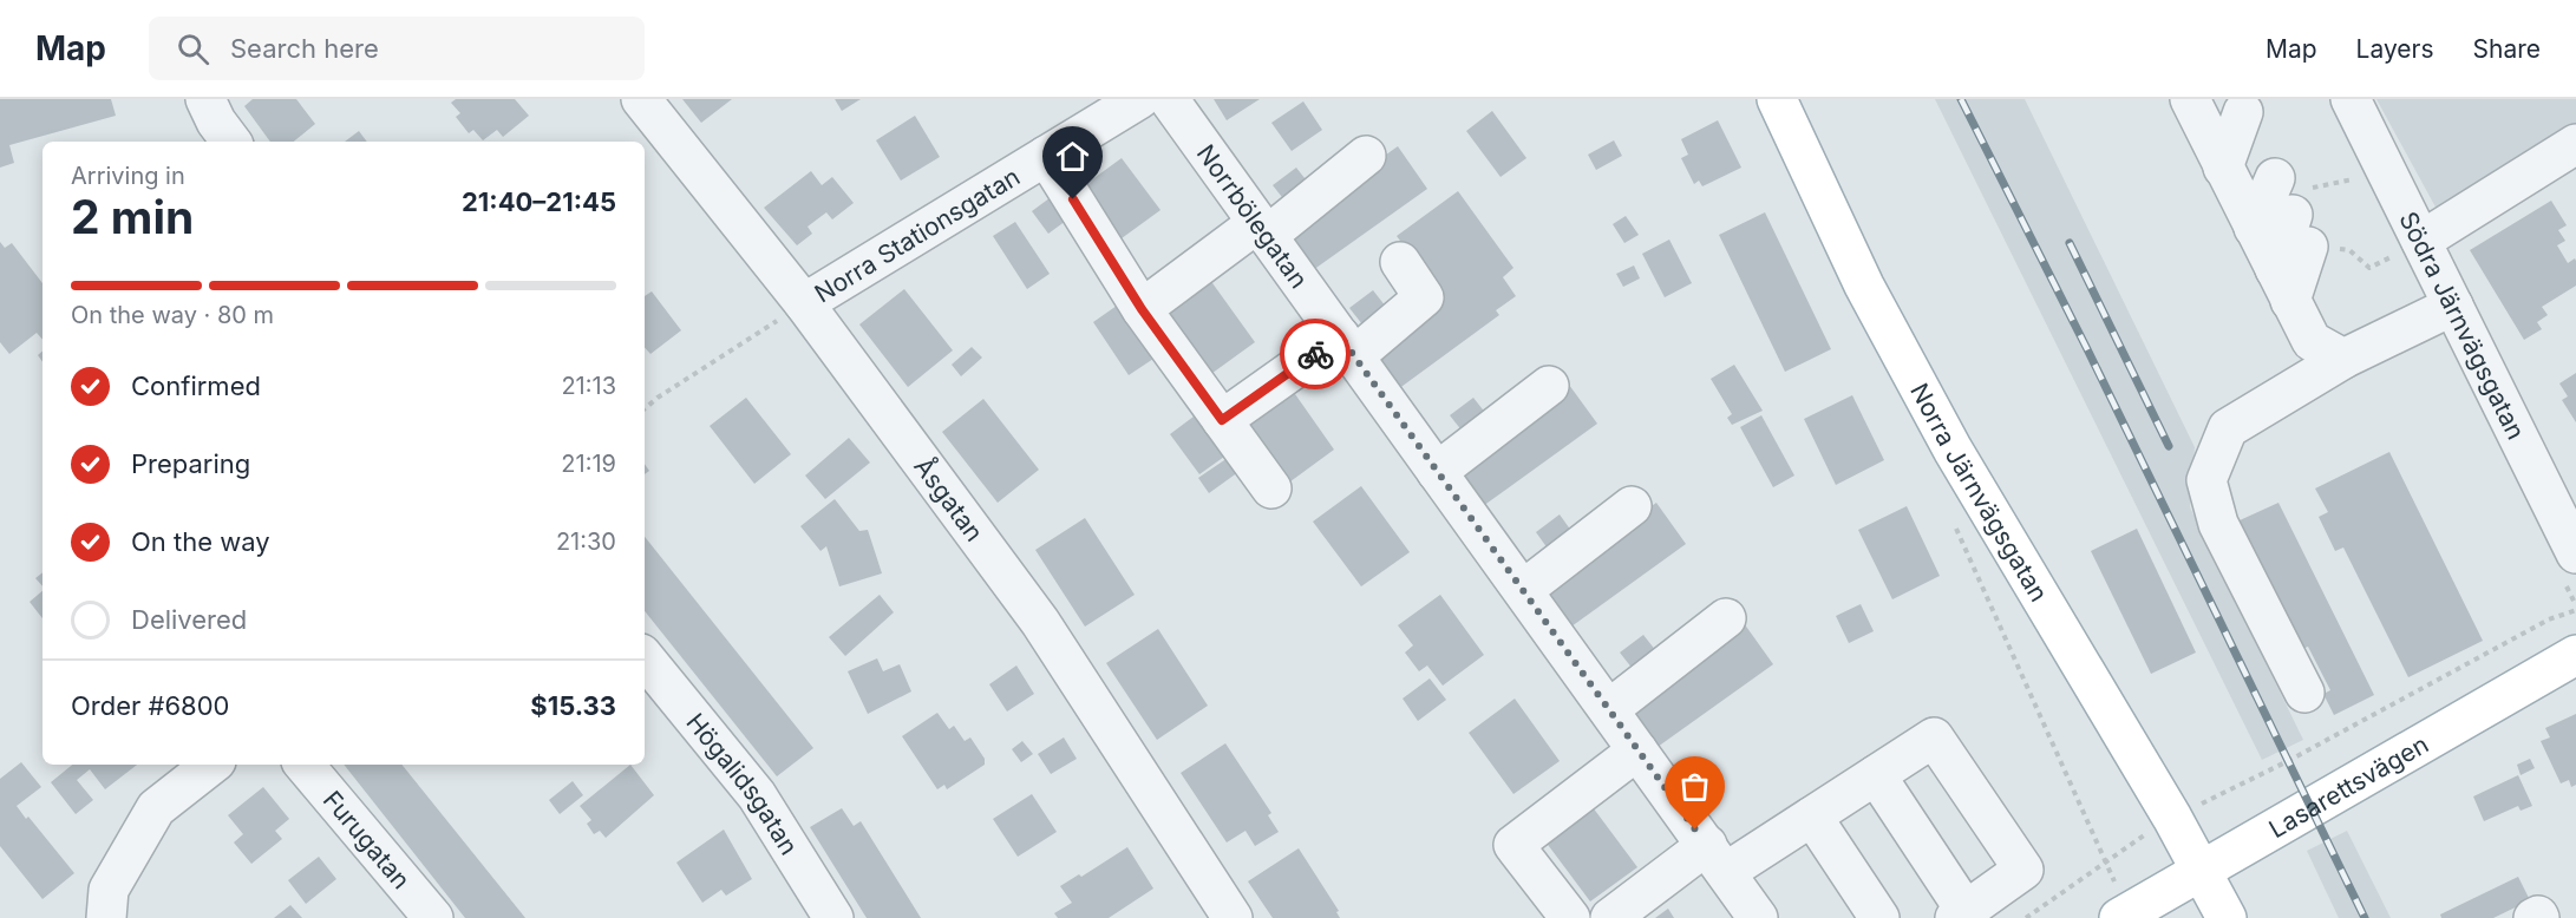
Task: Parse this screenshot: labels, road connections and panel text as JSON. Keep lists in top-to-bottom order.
{
  "streets": {
    "main road": ["Norra Järnvägsgatan", "Lasarettsvägen"],
    "street": [
      "Norrbölegatan",
      "Norra Stationsgatan",
      "Södra Järnvägsgatan",
      "Åsgatan",
      "Högalidsgatan",
      "Furugatan"
    ]
  },
  "crossings": [
    ["Norra Stationsgatan", "Åsgatan"],
    ["Norra Järnvägsgatan", "Lasarettsvägen"]
  ],
  "page": {
    "header": "Map",
    "search": "Search here",
    "nav": ["Map", "Layers", "Share"],
    "heading": ["2 min", "Arriving in", "21:40–21:45"],
    "panel": ["Order #6800", "$15.33"],
    "bar": "On the way · 80 m",
    "list": [
      ["Confirmed", "21:13"],
      ["Preparing", "21:19"],
      ["On the way", "21:30"],
      "Delivered"
    ]
  }
}
